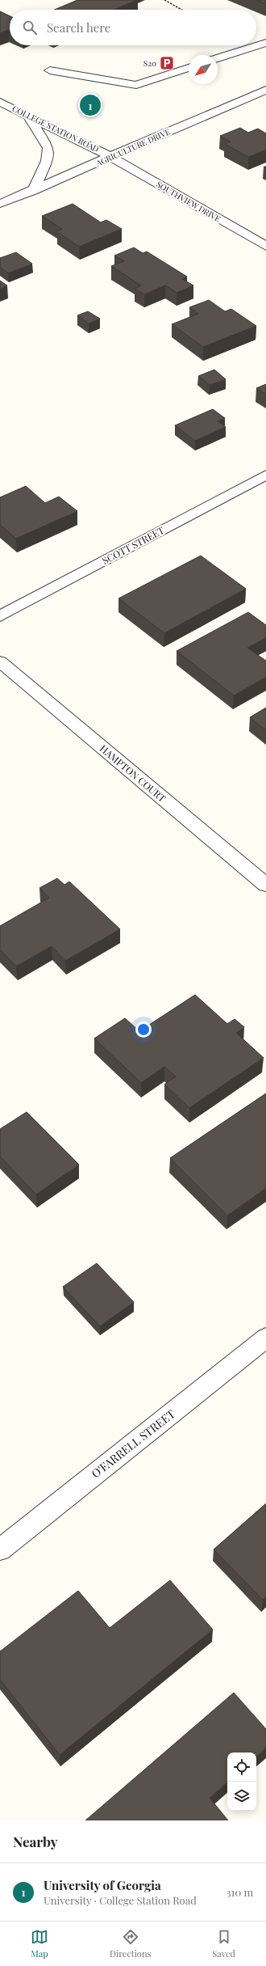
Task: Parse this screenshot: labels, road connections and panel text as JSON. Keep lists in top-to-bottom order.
{
  "streets": {
    "street": [
      "COLLEGE STATION ROAD",
      "AGRICULTURE DRIVE",
      "SOUTHVIEW DRIVE",
      "SCOTT STREET",
      "HAMPTON COURT",
      "O'FARRELL STREET"
    ]
  },
  "crossings": [
    ["COLLEGE STATION ROAD", "AGRICULTURE DRIVE"],
    ["COLLEGE STATION ROAD", "SOUTHVIEW DRIVE"],
    ["AGRICULTURE DRIVE", "SOUTHVIEW DRIVE"]
  ],
  "places": {
    "parking": ["S20"]
  },
  "north": "bottom left",
  "page": {
    "search": "Search here",
    "pins": "1",
    "heading": "Nearby",
    "list": [
      {
        "mark": "1",
        "name": "University of Georgia",
        "note": "University · College Station Road",
        "value": "310 m"
      }
    ],
    "nav": ["Map", "Directions", "Saved"]
  }
}
